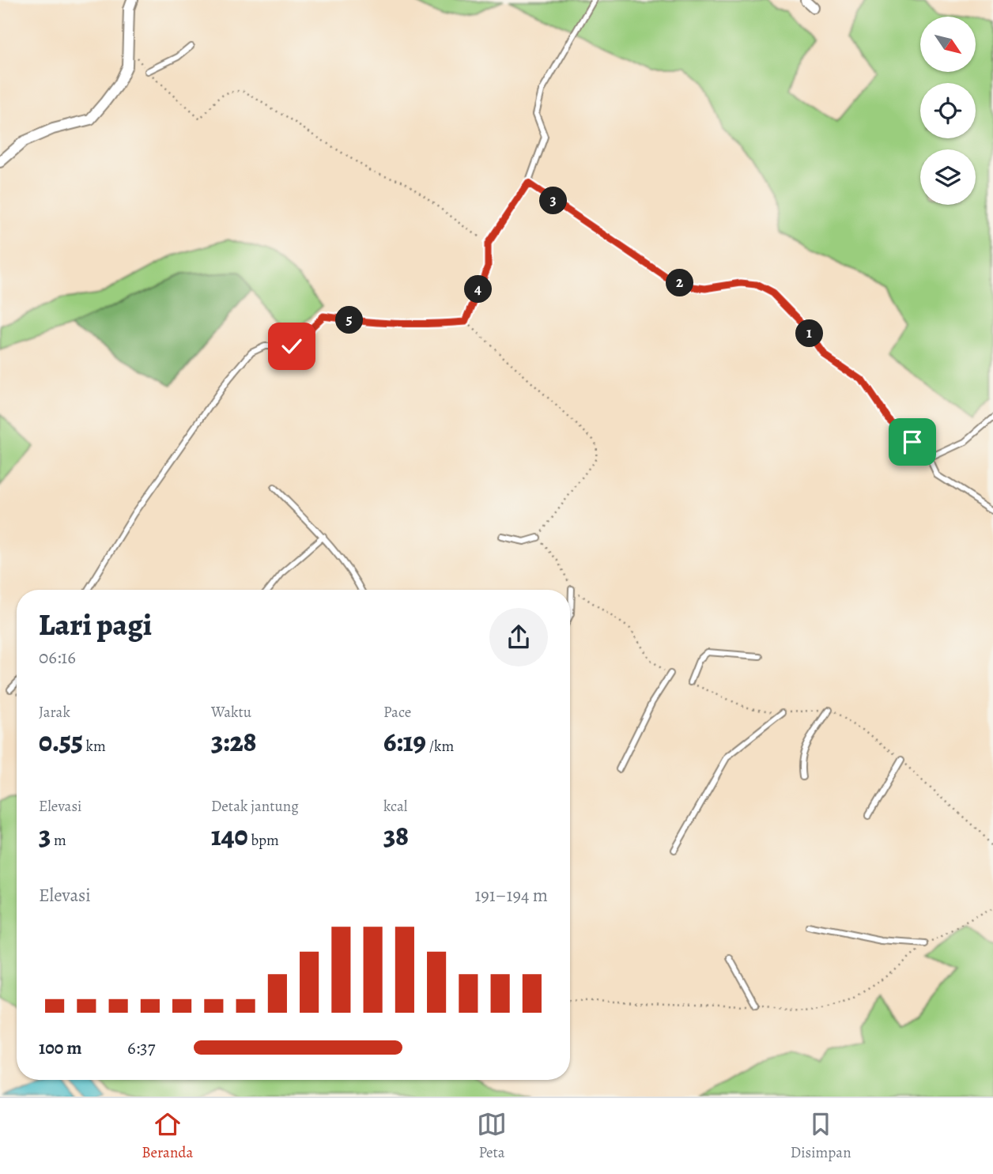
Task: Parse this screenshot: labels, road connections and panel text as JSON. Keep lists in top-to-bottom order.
{
  "north": "bottom right",
  "page": {
    "pins": [
      "3",
      "2",
      "4",
      "5",
      "1"
    ],
    "heading": ["Lari pagi", "06:16"],
    "stats": [
      ["Jarak", "0.55 km"],
      ["Waktu", "3:28"],
      ["Pace", "6:19 /km"],
      ["Elevasi", "3 m"],
      ["Detak jantung", "140 bpm"],
      ["kcal", "38"]
    ],
    "chart": ["Elevasi", "191–194 m"],
    "list": [
      {
        "name": "100 m",
        "note": "6:37"
      }
    ],
    "tabs": ["Beranda", "Peta", "Disimpan"]
  }
}
